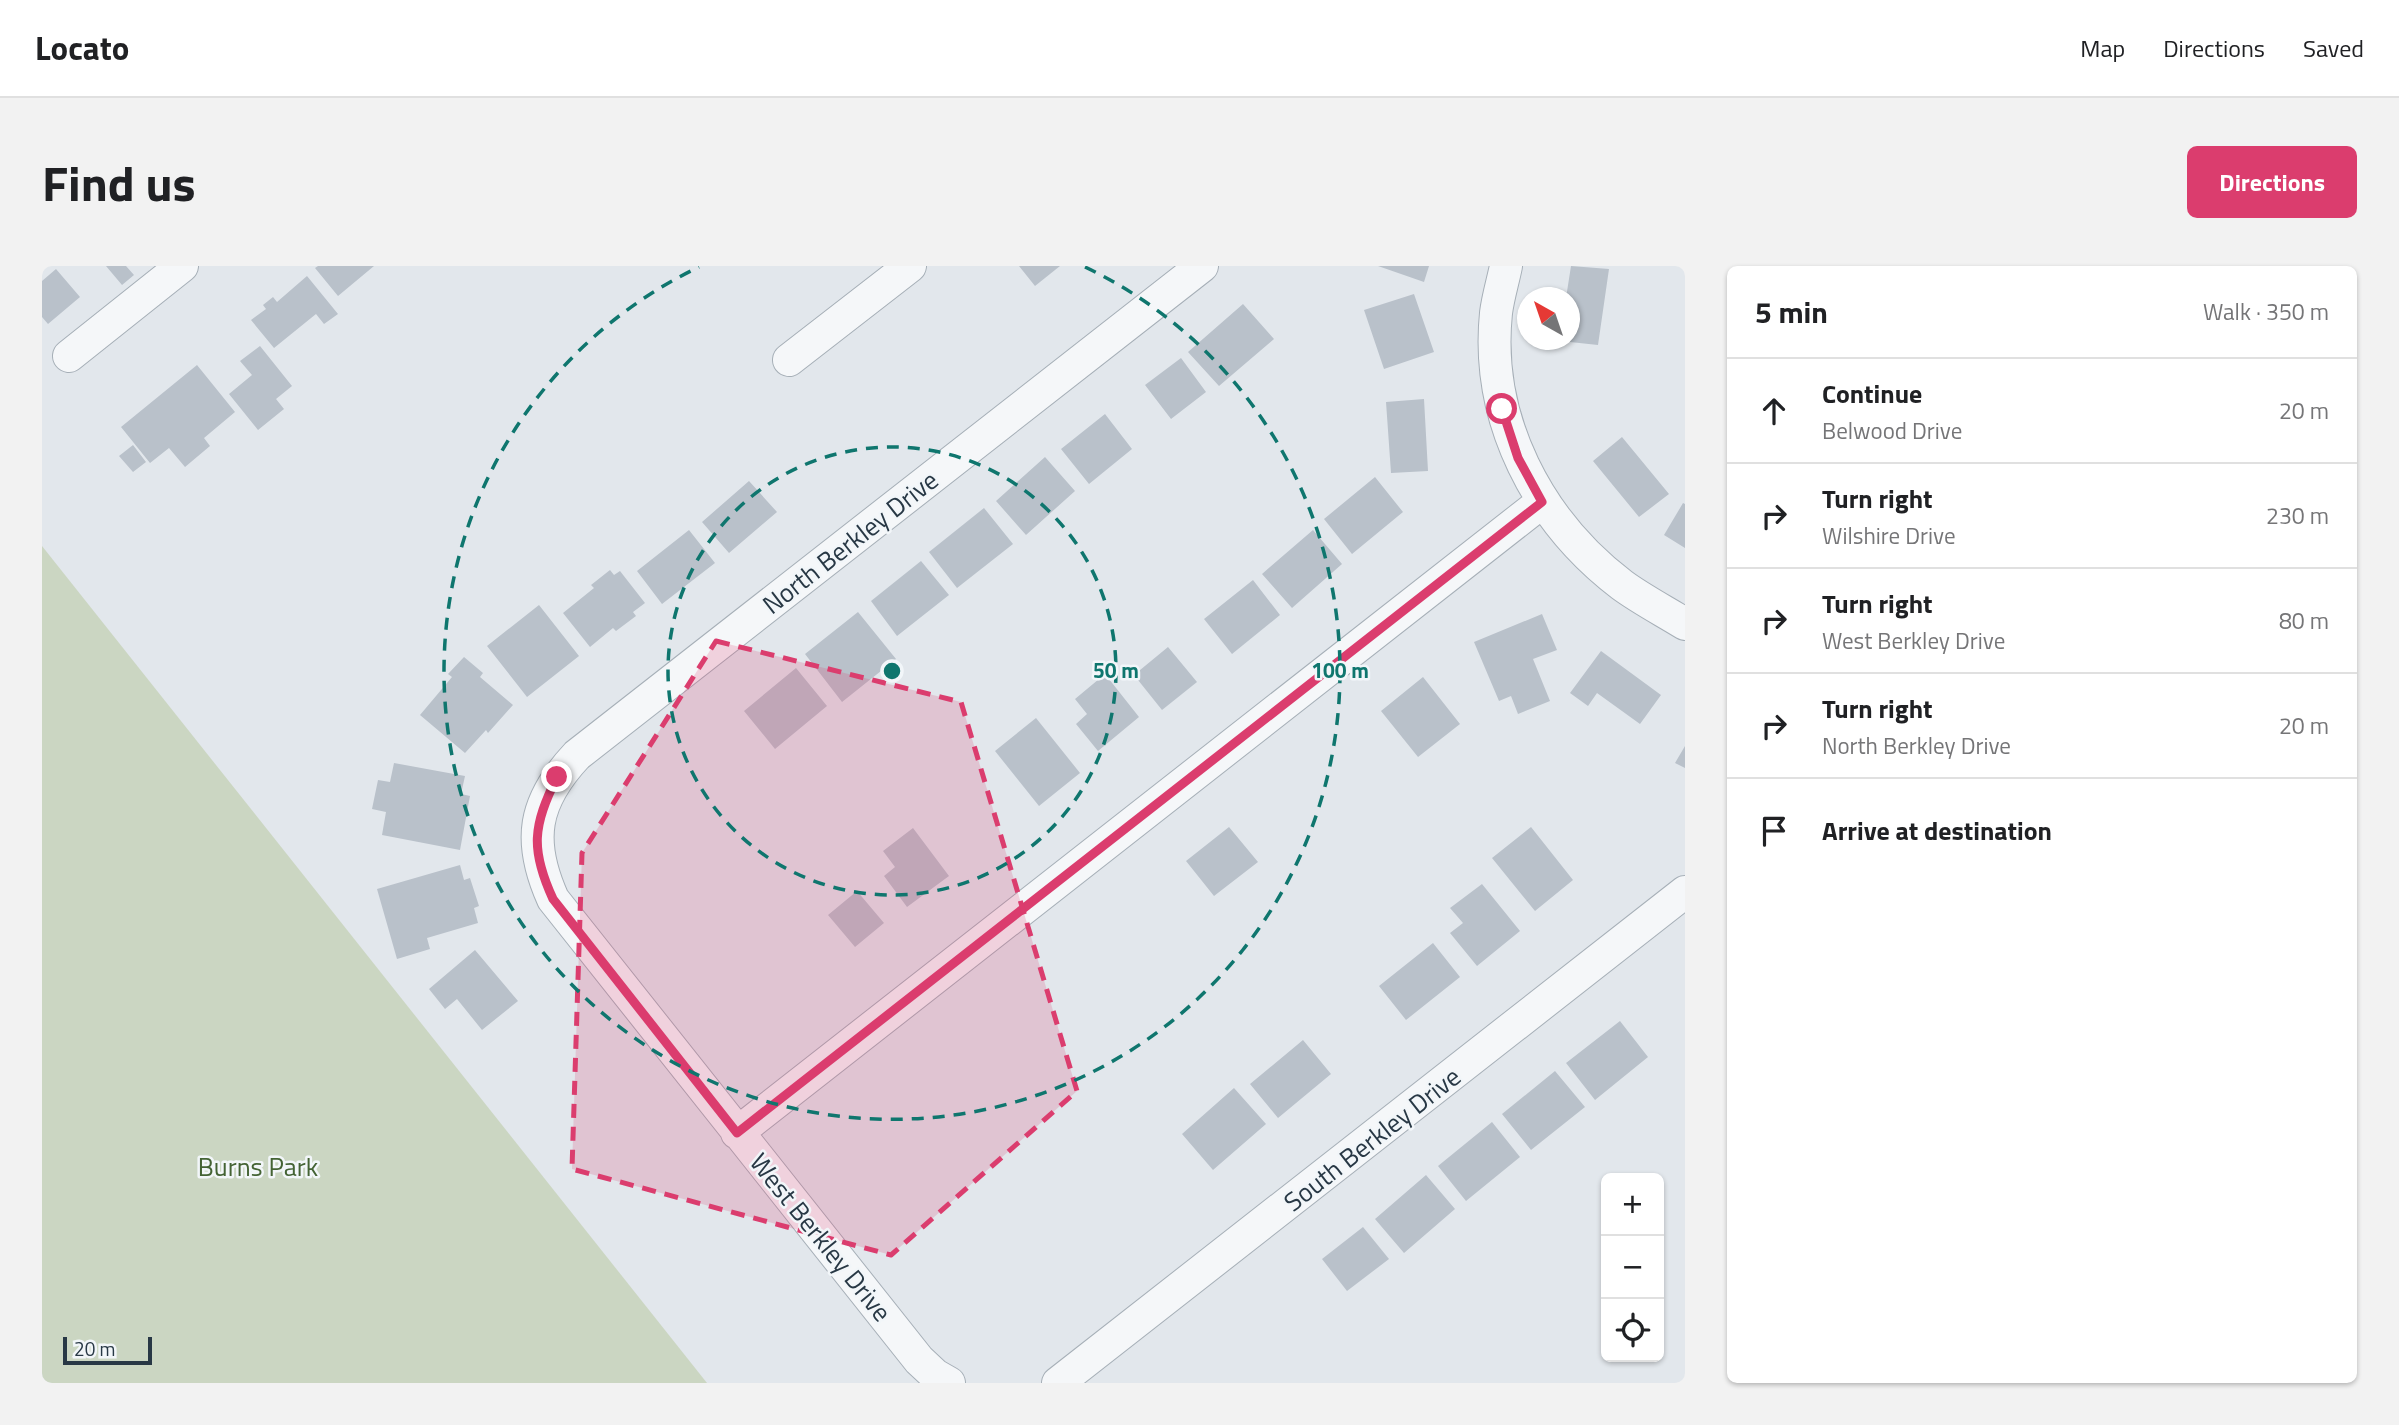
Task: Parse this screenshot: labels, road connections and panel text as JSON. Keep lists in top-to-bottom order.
{
  "streets": {
    "street": ["North Berkley Drive", "South Berkley Drive", "West Berkley Drive"]
  },
  "crossings": [
    ["North Berkley Drive", "West Berkley Drive"]
  ],
  "parks": ["Burns Park"],
  "scale_bar": "20 m",
  "north": "top left",
  "page": {
    "header": "Locato",
    "nav": ["Map", "Directions", "Saved"],
    "title": "Find us",
    "buttons": "Directions",
    "heading": ["5 min", "Walk · 350 m"],
    "list": [
      ["Continue", "Belwood Drive", "20 m"],
      ["Turn right", "Wilshire Drive", "230 m"],
      ["Turn right", "West Berkley Drive", "80 m"],
      ["Turn right", "North Berkley Drive", "20 m"],
      "Arrive at destination"
    ],
    "map_buttons": ["+", "−"],
    "scale": "20 m"
  },
  "rings": ["50 m", "100 m"]
}
